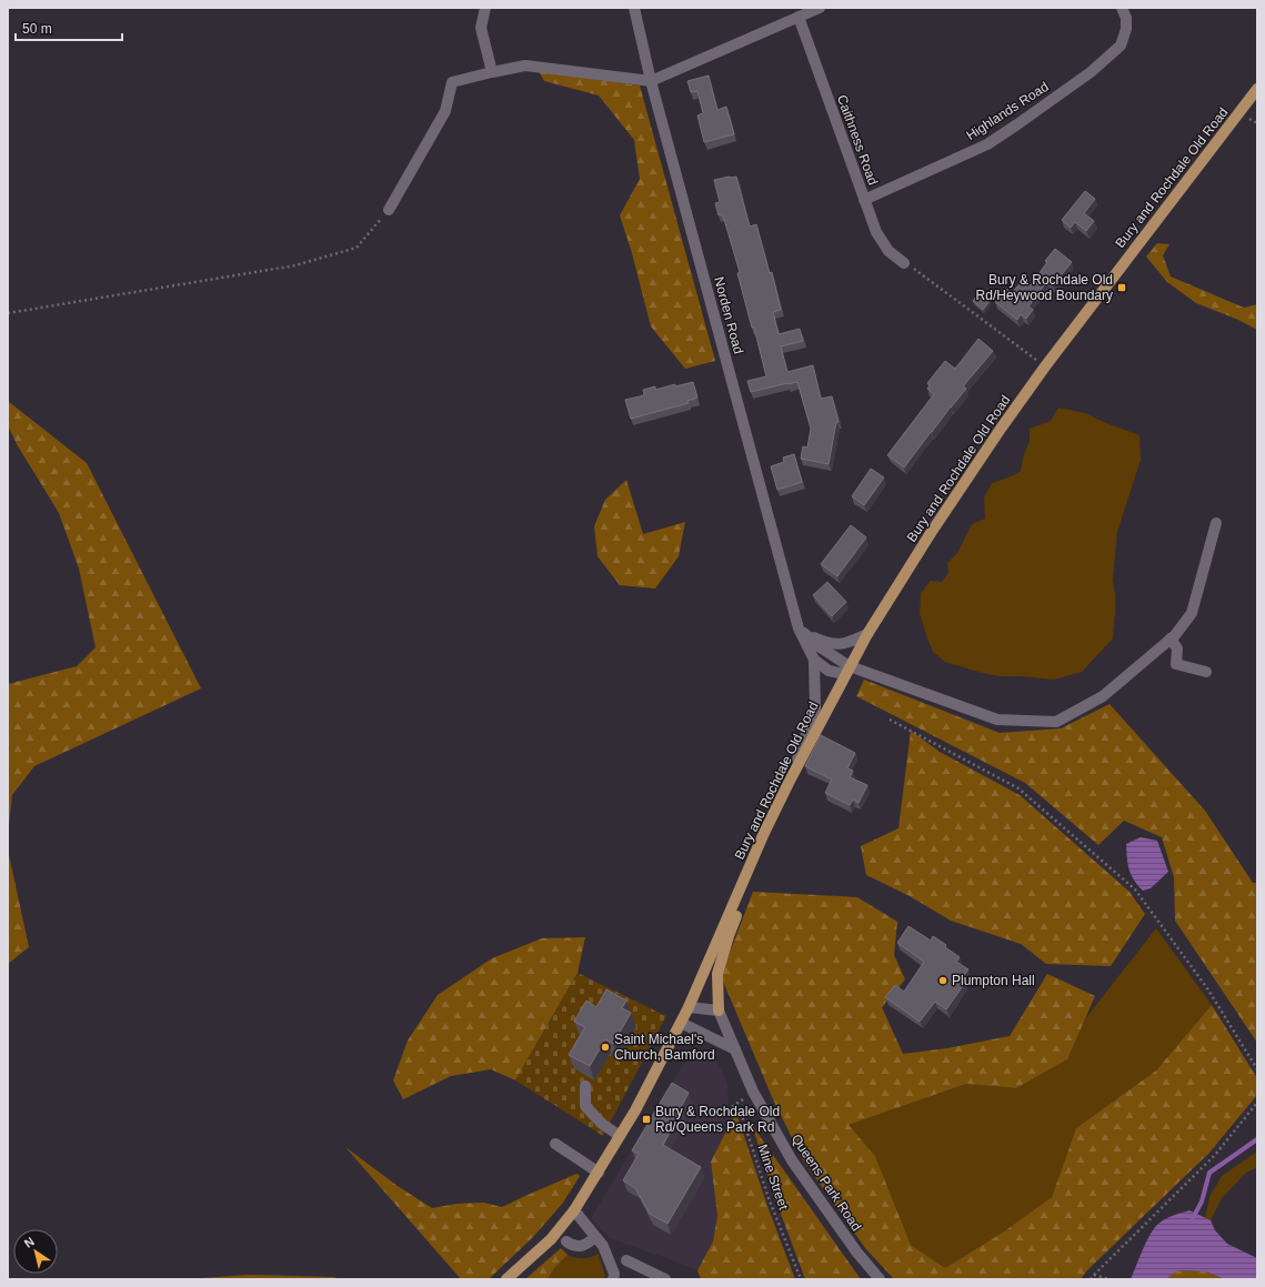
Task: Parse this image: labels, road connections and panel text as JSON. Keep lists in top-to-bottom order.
{
  "streets": {
    "main road": ["Bury and Rochdale Old Road"],
    "street": [
      "Highlands Road",
      "Caithness Road",
      "Norden Road",
      "Queens Park Road"
    ],
    "path": ["Mine Street"]
  },
  "crossings": [
    ["Highlands Road", "Caithness Road"],
    ["Bury and Rochdale Old Road", "Queens Park Road"],
    ["Mine Street", "Queens Park Road"]
  ],
  "places": {
    "transit": ["Bury & Rochdale Old Rd/Heywood Boundary", "Bury & Rochdale Old Rd/Queens Park Rd"],
    "other": ["Plumpton Hall", "Saint Michael's Church, Bamford"]
  },
  "scale_bar": "50 m",
  "north": "top left"
}
